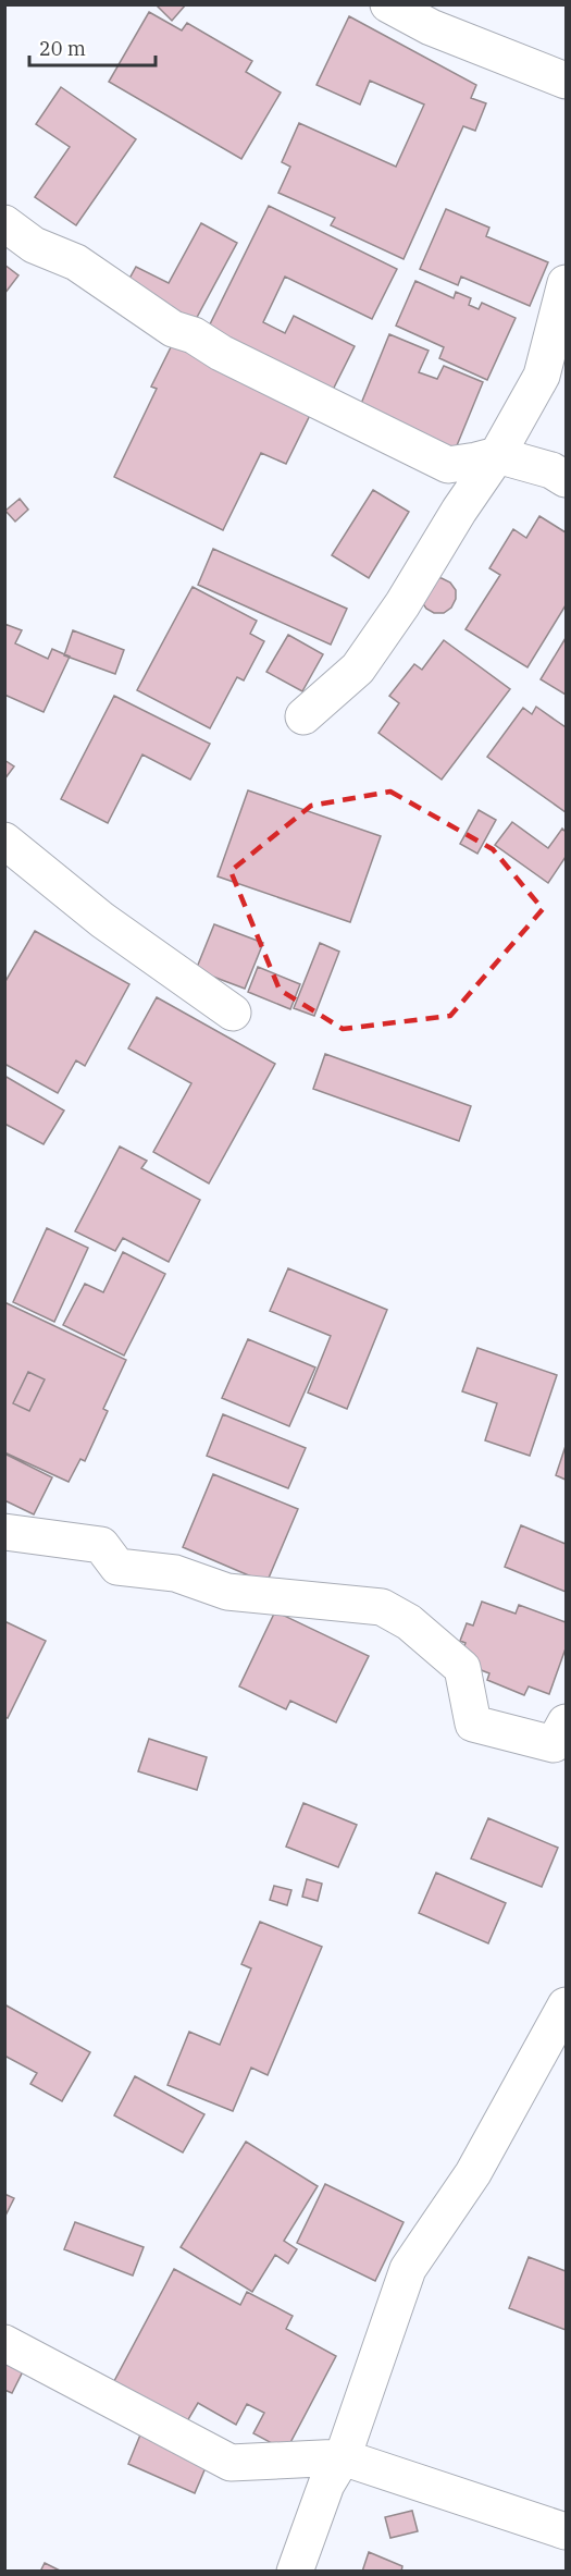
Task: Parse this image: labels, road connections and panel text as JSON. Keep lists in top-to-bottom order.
{
  "scale_bar": "20 m"
}
